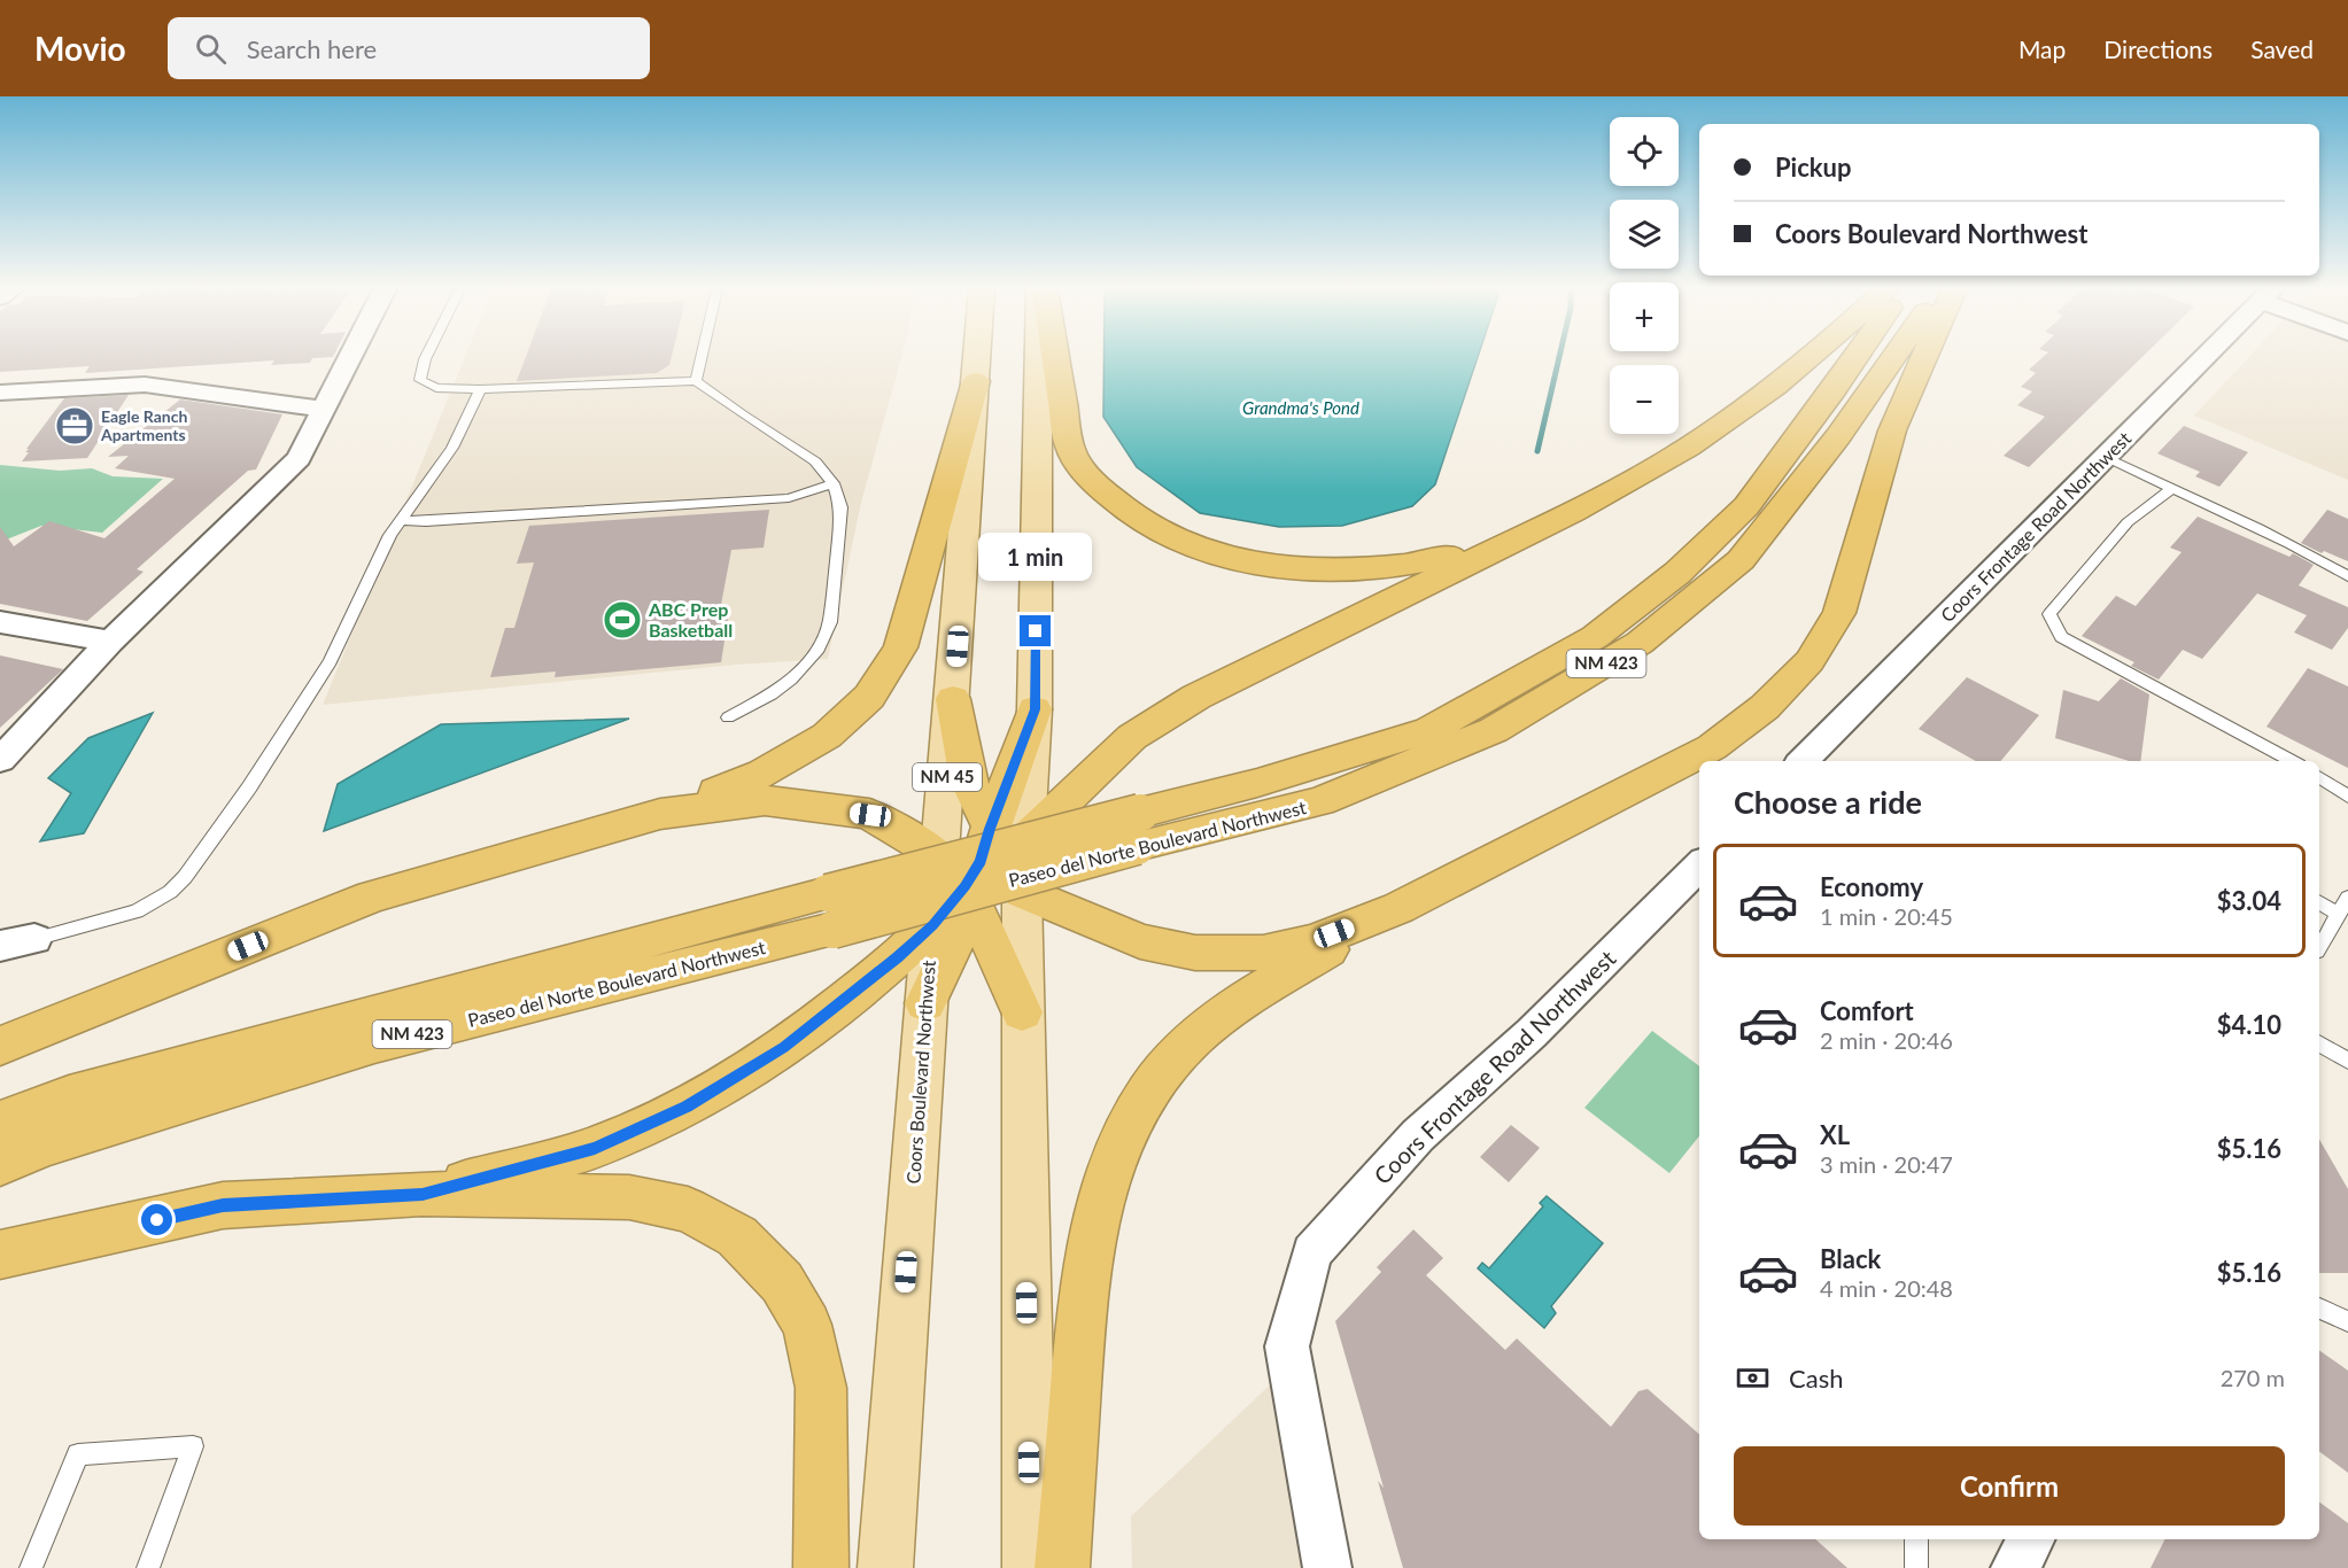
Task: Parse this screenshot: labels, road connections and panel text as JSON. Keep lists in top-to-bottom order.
{
  "streets": {
    "highway": ["NM 423", "Paseo del Norte Boulevard Northwest"],
    "main road": ["NM 45", "Coors Boulevard Northwest"],
    "street": ["Coors Frontage Road Northwest"]
  },
  "water": ["Grandma's Pond"],
  "places": {
    "office": ["Eagle Ranch Apartments"],
    "sports": ["ABC Prep Basketball"]
  },
  "page": {
    "header": "Movio",
    "search": "Search here",
    "nav": ["Map", "Directions", "Saved"],
    "map_buttons": ["+", "−"],
    "banner": ["Pickup", "Coors Boulevard Northwest"],
    "bubble": "1 min",
    "heading": "Choose a ride",
    "list": [
      {
        "name": "Economy",
        "note": "1 min · 20:45",
        "value": "$3.04"
      },
      {
        "name": "Comfort",
        "note": "2 min · 20:46",
        "value": "$4.10"
      },
      {
        "name": "XL",
        "note": "3 min · 20:47",
        "value": "$5.16"
      },
      {
        "name": "Black",
        "note": "4 min · 20:48",
        "value": "$5.16"
      }
    ],
    "pay": ["Cash", "270 m"],
    "buttons": "Confirm"
  }
}
